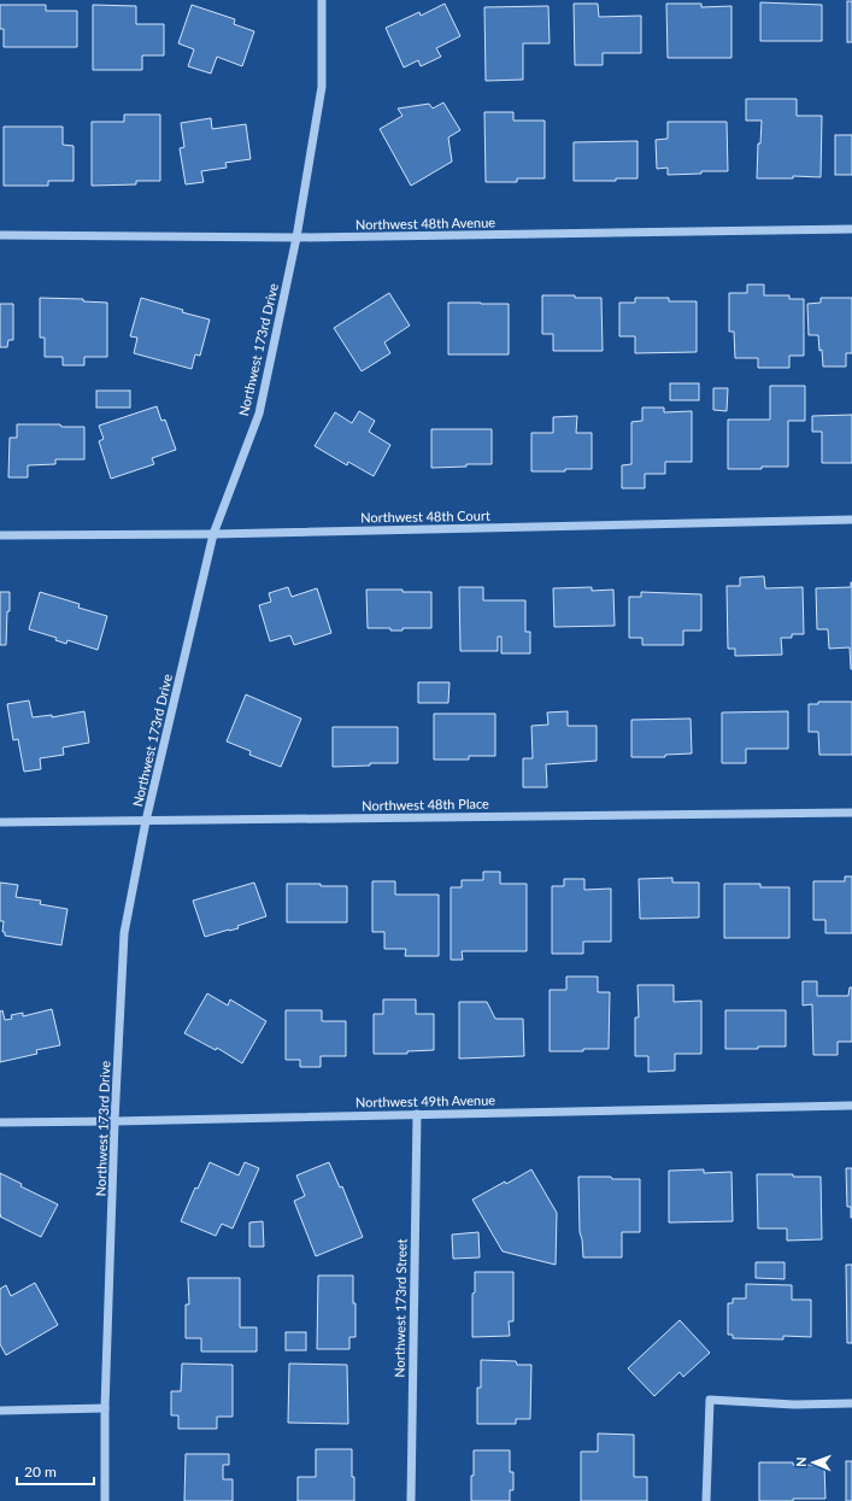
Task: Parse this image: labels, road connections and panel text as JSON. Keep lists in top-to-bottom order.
{
  "streets": {
    "street": [
      "Northwest 48th Avenue",
      "Northwest 173rd Drive",
      "Northwest 48th Court",
      "Northwest 48th Place",
      "Northwest 49th Avenue",
      "Northwest 173rd Street"
    ]
  },
  "crossings": [
    ["Northwest 48th Avenue", "Northwest 173rd Drive"],
    ["Northwest 173rd Drive", "Northwest 48th Court"],
    ["Northwest 173rd Drive", "Northwest 48th Place"],
    ["Northwest 173rd Drive", "Northwest 49th Avenue"],
    ["Northwest 49th Avenue", "Northwest 173rd Street"]
  ],
  "scale_bar": "20 m",
  "north": "left"
}
